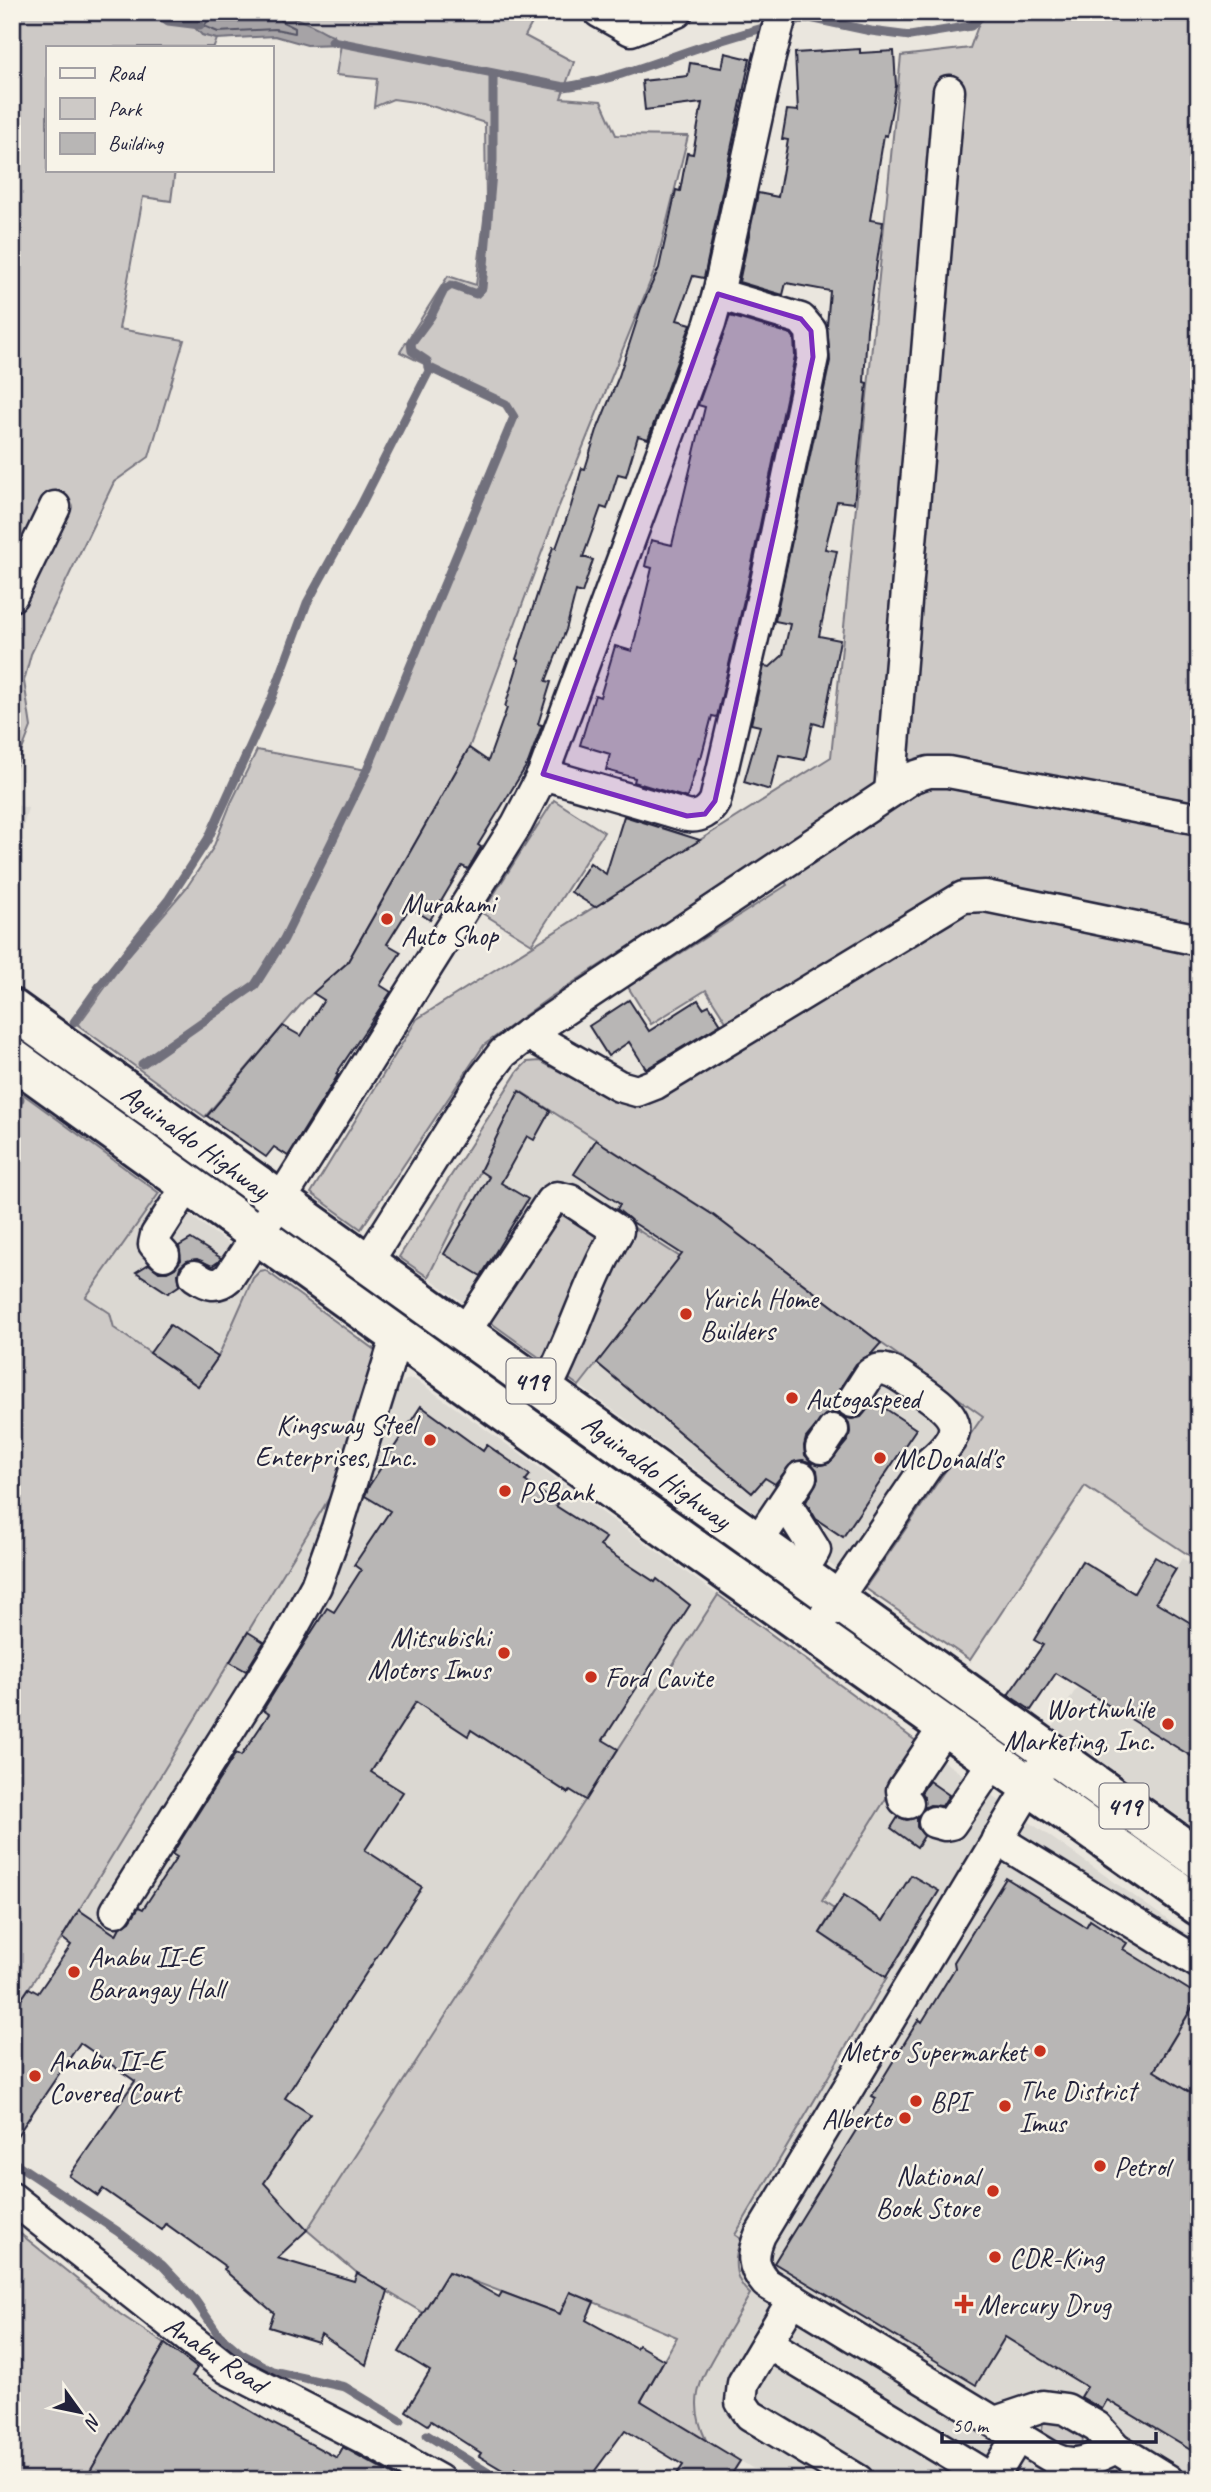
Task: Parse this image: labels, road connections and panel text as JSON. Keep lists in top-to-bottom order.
{
  "streets": {
    "highway": ["Aguinaldo Highway", "419"],
    "street": ["Anabu Road"]
  },
  "places": {
    "other": [
      "Murakami Auto Shop",
      "Yurich Home Builders",
      "Autogaspeed",
      "Kingsway Steel Enterprises, Inc.",
      "McDonald's",
      "PSBank",
      "Mitsubishi Motors Imus",
      "Ford Cavite",
      "Worthwhile Marketing, Inc.",
      "Anabu II-E Barangay Hall",
      "Metro Supermarket",
      "Anabu II-E Covered Court",
      "BPI",
      "The District Imus",
      "Alberto",
      "Petrol",
      "National Book Store",
      "CDR-King"
    ],
    "health": ["Mercury Drug"]
  },
  "legend": ["Road", "Park", "Building"],
  "scale_bar": "50 m",
  "north": "bottom right"
}
